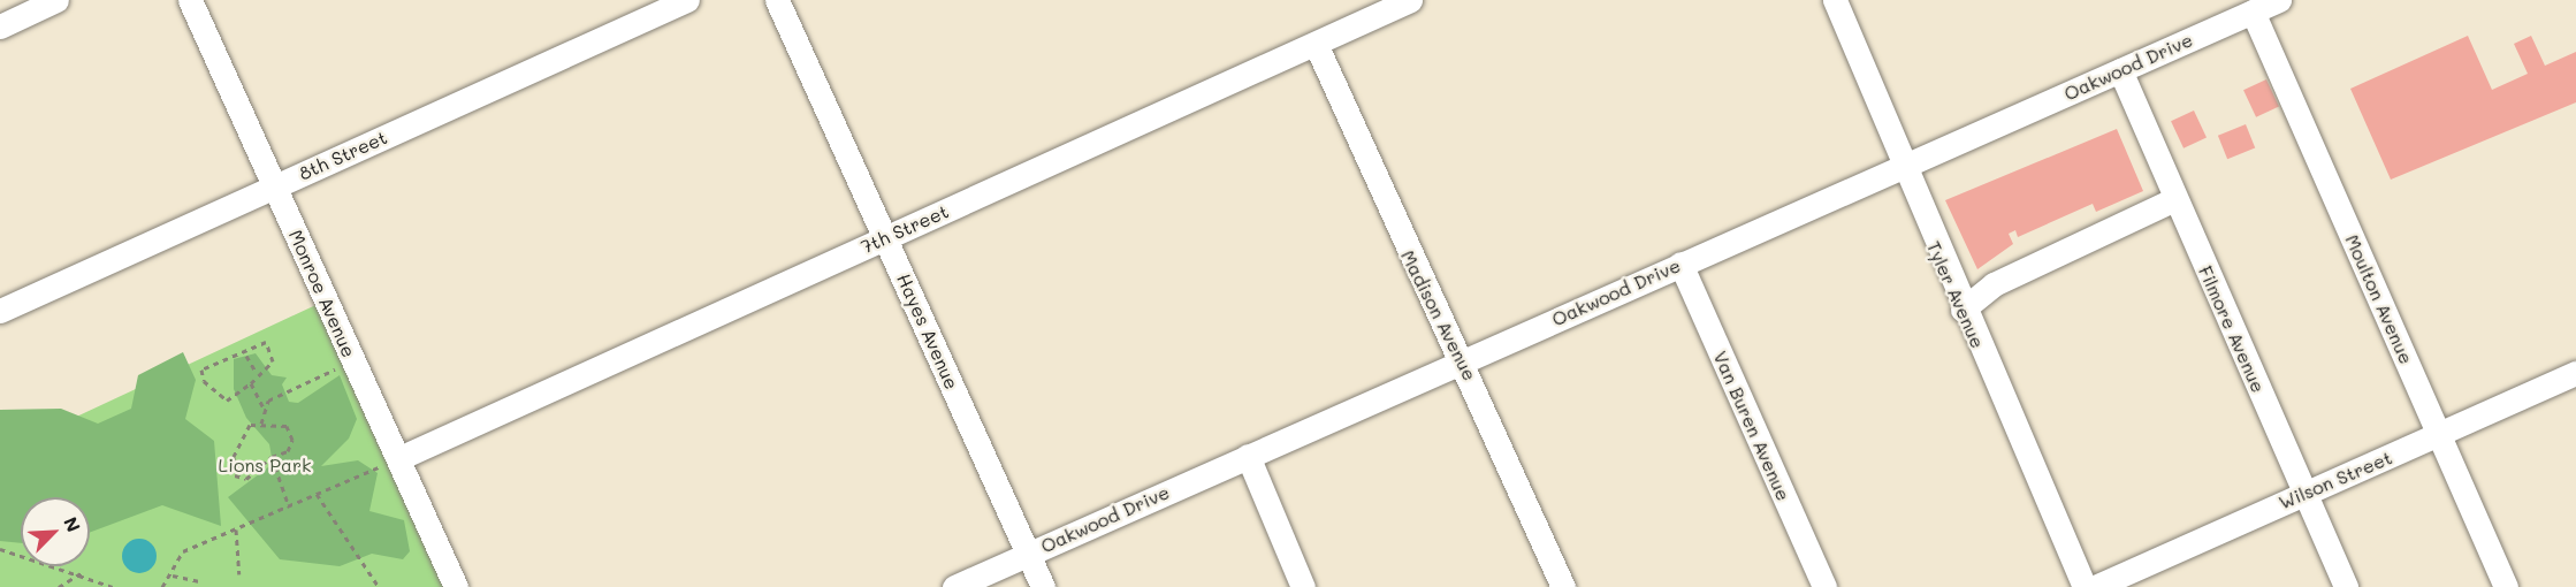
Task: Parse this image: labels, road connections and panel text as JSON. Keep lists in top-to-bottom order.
{
  "streets": {
    "street": [
      "Oakwood Drive",
      "8th Street",
      "7th Street",
      "Monroe Avenue",
      "Tyler Avenue",
      "Moulton Avenue",
      "Madison Avenue",
      "Filmore Avenue",
      "Hayes Avenue",
      "Van Buren Avenue",
      "Wilson Street"
    ]
  },
  "crossings": [
    ["Oakwood Drive", "Tyler Avenue"],
    ["Oakwood Drive", "Moulton Avenue"],
    ["Oakwood Drive", "Madison Avenue"],
    ["Oakwood Drive", "Filmore Avenue"],
    ["Oakwood Drive", "Hayes Avenue"],
    ["Oakwood Drive", "Van Buren Avenue"],
    ["8th Street", "Monroe Avenue"],
    ["7th Street", "Monroe Avenue"],
    ["7th Street", "Madison Avenue"],
    ["7th Street", "Hayes Avenue"],
    ["Moulton Avenue", "Wilson Street"],
    ["Filmore Avenue", "Wilson Street"]
  ],
  "parks": ["Lions Park"],
  "north": "top right"
}
